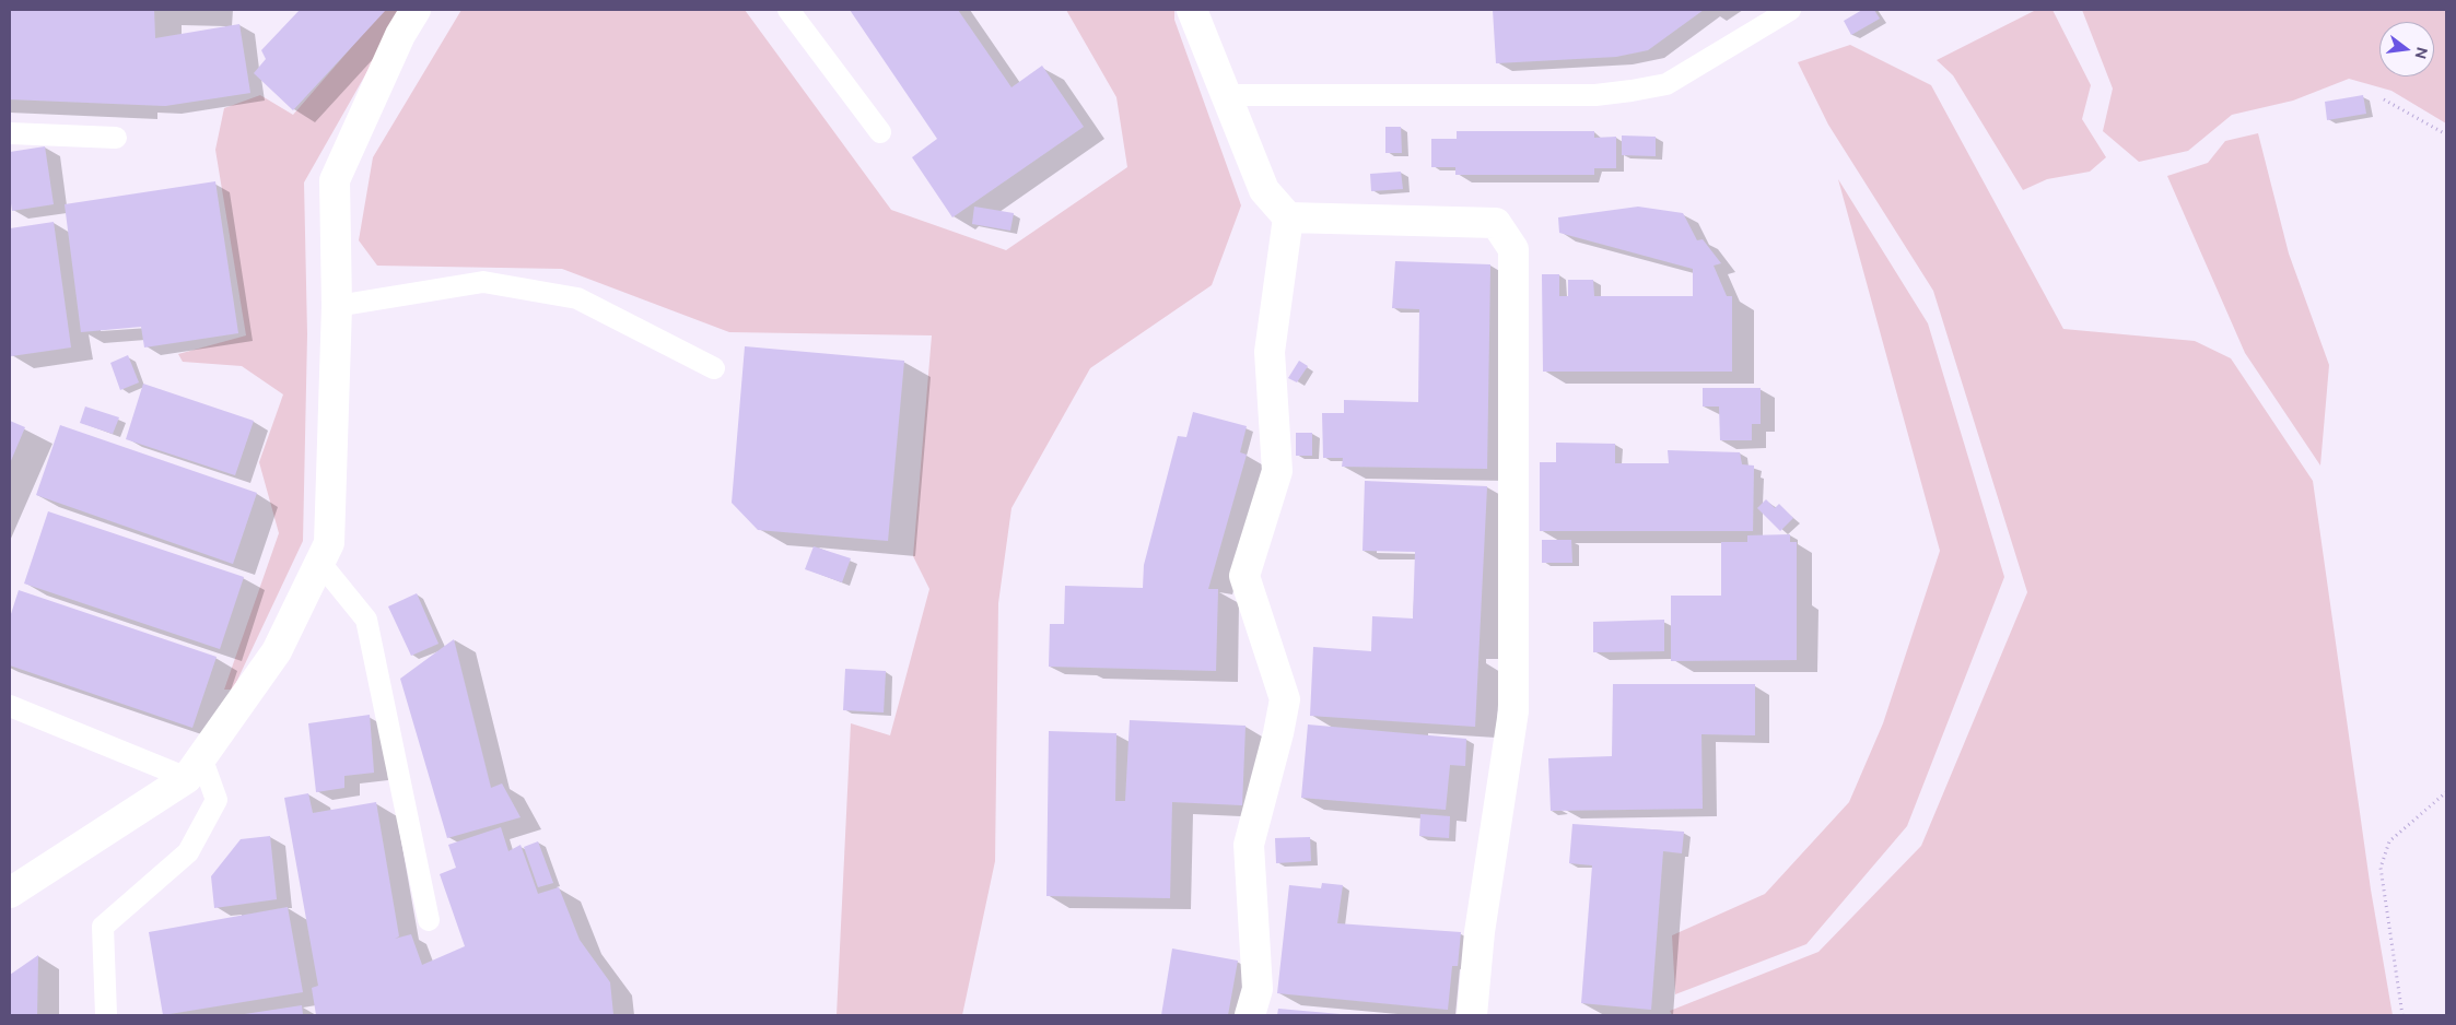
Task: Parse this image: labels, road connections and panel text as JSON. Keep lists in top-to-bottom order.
{
  "north": "right"
}
